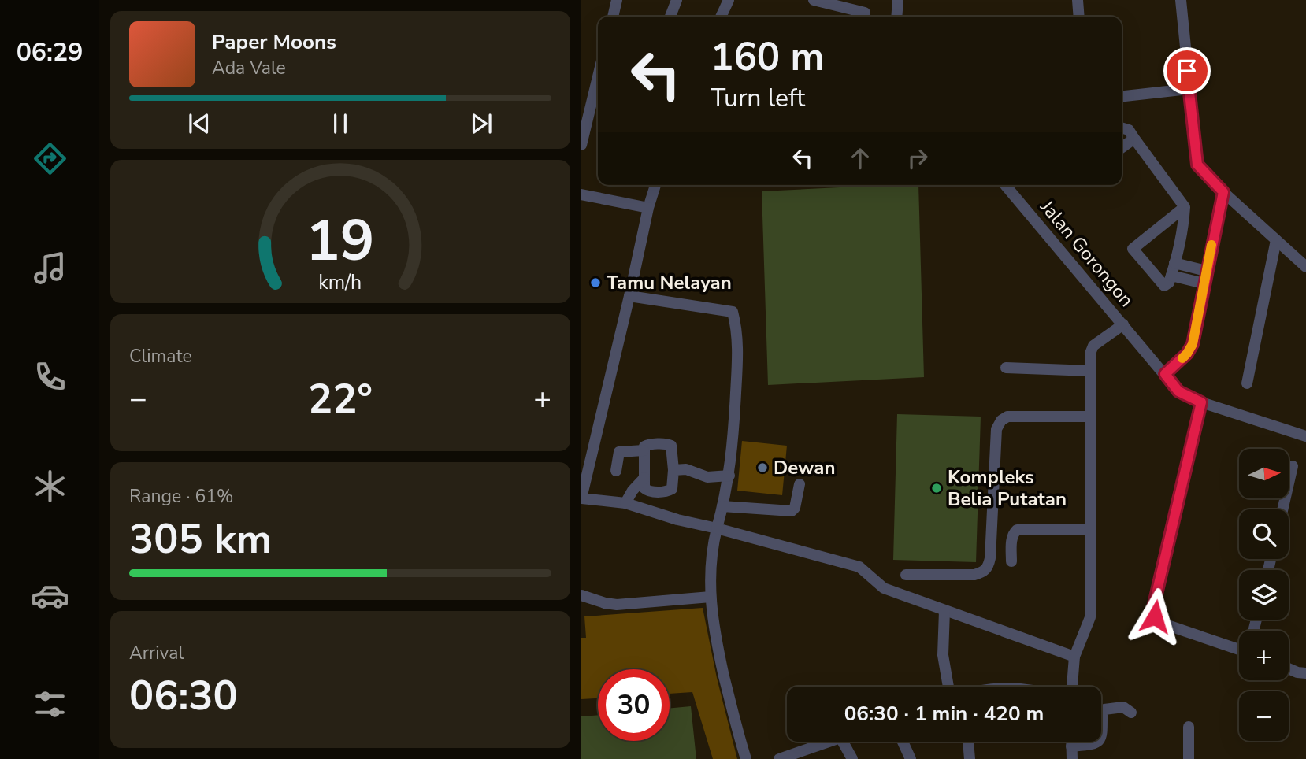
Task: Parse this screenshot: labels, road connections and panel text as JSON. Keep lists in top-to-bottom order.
{
  "streets": {
    "street": ["Jalan Gorongon"]
  },
  "places": ["Tamu Nelayan", "Dewan", "Kompleks Belia Putatan"],
  "north": "right",
  "page": {
    "tabs": "06:29",
    "turn": ["160 m", "Turn left"],
    "song": ["Paper Moons", "Ada Vale"],
    "tile": [
      "Climate",
      ["Range · 61%", "305 km"],
      ["Arrival", "06:30"]
    ],
    "heat": ["−", "22°", "+"],
    "map_buttons": ["+", "−"],
    "limit": "30",
    "trip": "06:30 · 1 min · 420 m",
    "gauge": ["19", "km/h"]
  }
}
